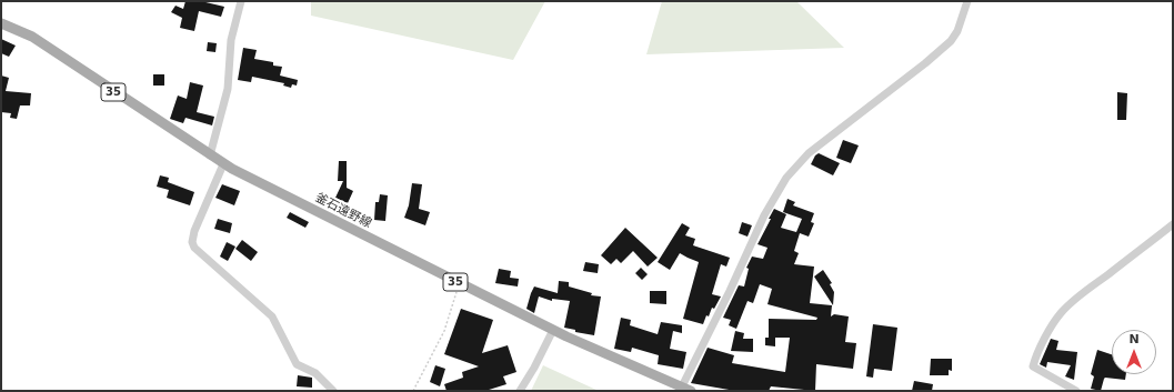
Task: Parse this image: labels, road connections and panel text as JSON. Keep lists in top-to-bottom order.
{
  "streets": {
    "main road": ["35", "釜石遠野線"]
  },
  "north": "top"
}
